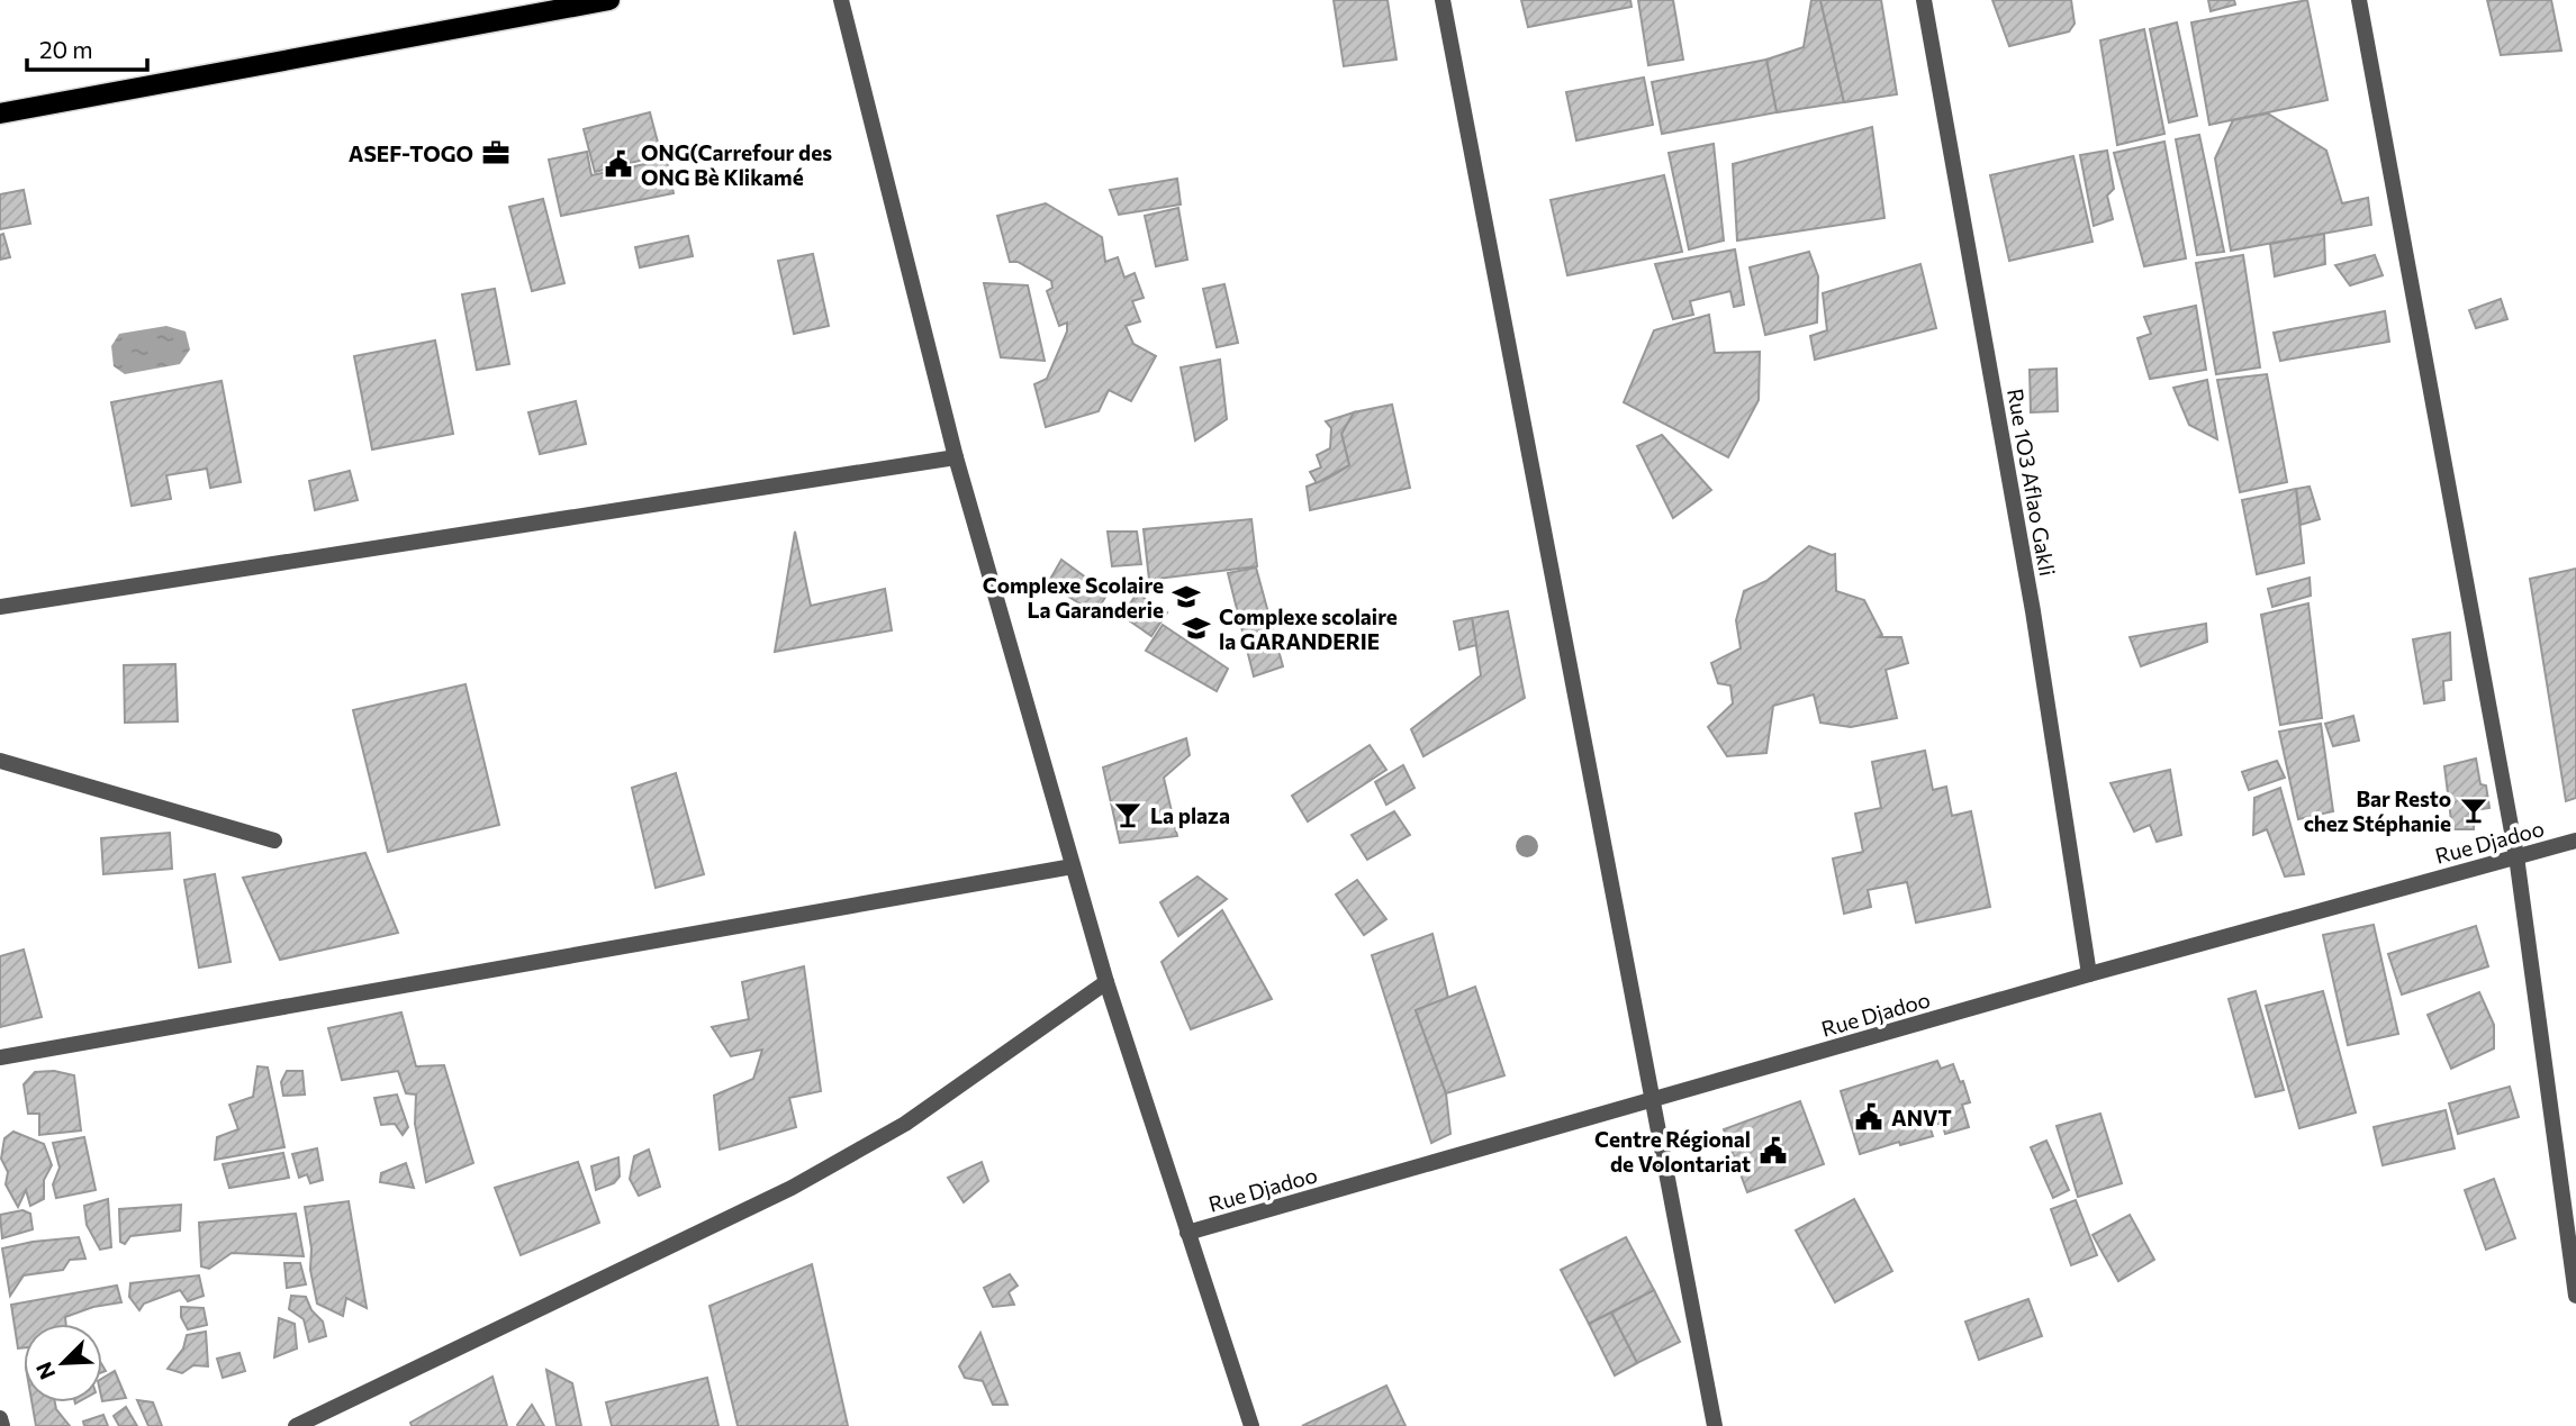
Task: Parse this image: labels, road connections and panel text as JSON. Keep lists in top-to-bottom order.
{
  "streets": {
    "street": ["Rue 1O3 Aflao Gakli", "Rue Djadoo"]
  },
  "crossings": [
    ["Rue 1O3 Aflao Gakli", "Rue Djadoo"]
  ],
  "places": {
    "office": ["ASEF-TOGO"],
    "public building": ["ONG(Carrefour des ONG Bè Klikamé", "ANVT", "Centre Régional de Volontariat"],
    "school or university": ["Complexe Scolaire La Garanderie", "Complexe scolaire la GARANDERIE"],
    "bar": ["Bar Resto chez Stéphanie", "La plaza"]
  },
  "scale_bar": "20 m",
  "north": "bottom left"
}
